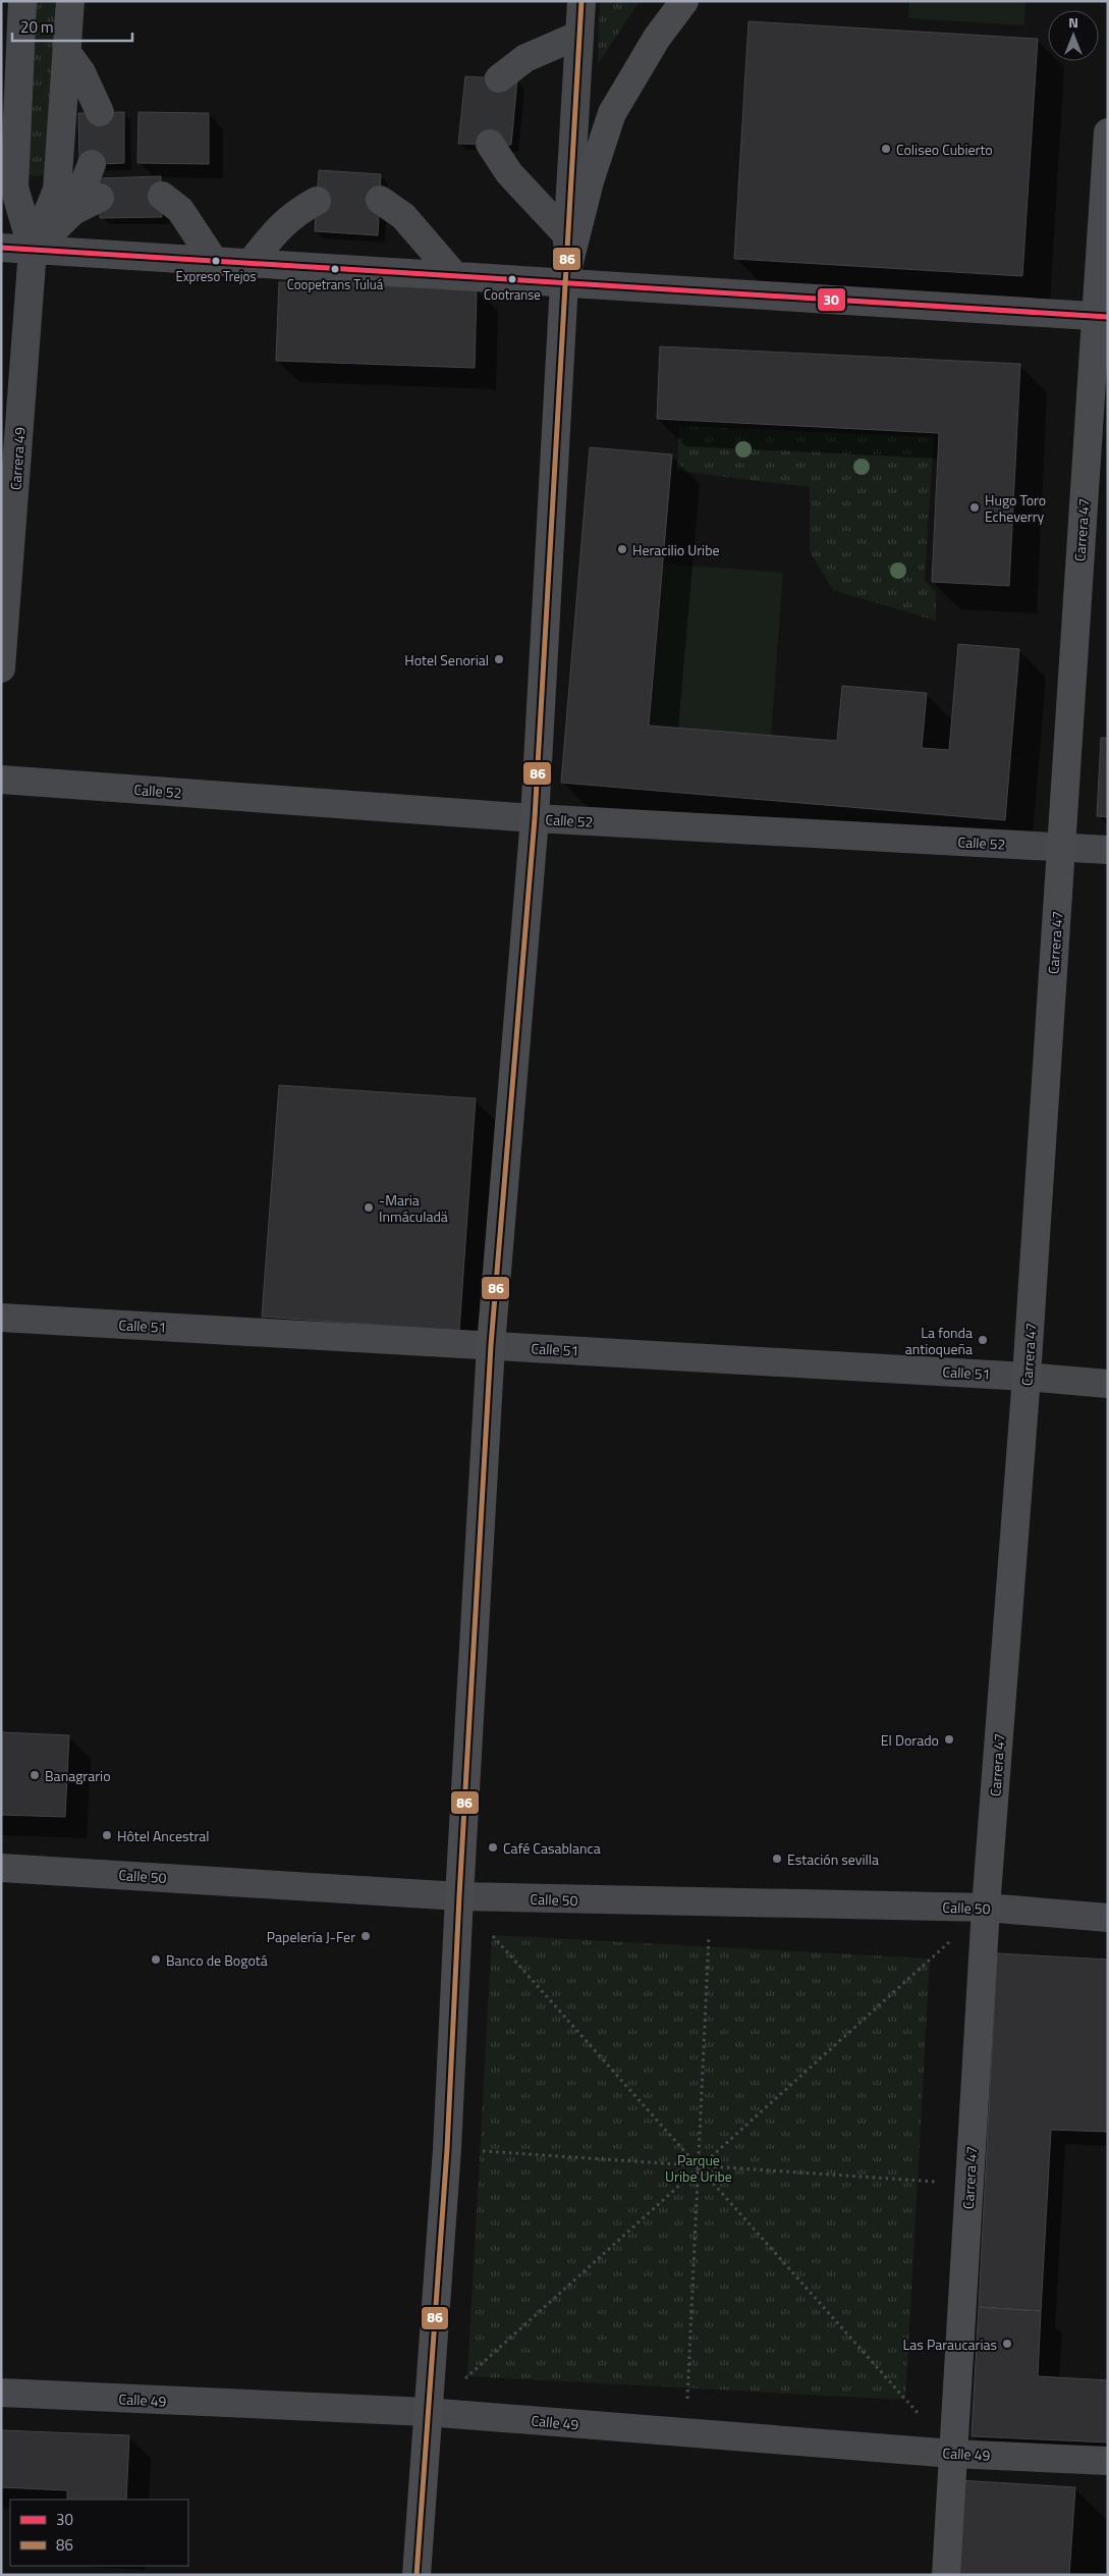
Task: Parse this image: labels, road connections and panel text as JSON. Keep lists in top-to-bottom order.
{
  "streets": {
    "main road": ["Carrera 47"],
    "street": [
      "Carrera 49",
      "Calle 52",
      "Calle 51",
      "Calle 50",
      "Calle 49"
    ]
  },
  "crossings": [
    ["Carrera 47", "Calle 52"],
    ["Carrera 47", "Calle 51"],
    ["Carrera 47", "Calle 50"],
    ["Carrera 47", "Calle 49"]
  ],
  "parks": ["Parque Uribe Uribe"],
  "places": [
    "Coliseo Cubierto",
    "Expreso Trejos",
    "Coopetrans Tuluá",
    "Cootranse",
    "Hugo Toro Echeverry",
    "Heracilio Uribe",
    "Hotel Senorial",
    "-Maria Inmáculadä",
    "La fonda antioqueña",
    "El Dorado",
    "Banagrario",
    "Hôtel Ancestral",
    "Café Casablanca",
    "Estación sevilla",
    "Papelería J-Fer",
    "Banco de Bogotá",
    "Las Paraucarias"
  ],
  "lines": ["transit line 86", "transit line 30"],
  "legend": ["30", "86"],
  "scale_bar": "20 m",
  "north": "top"
}
